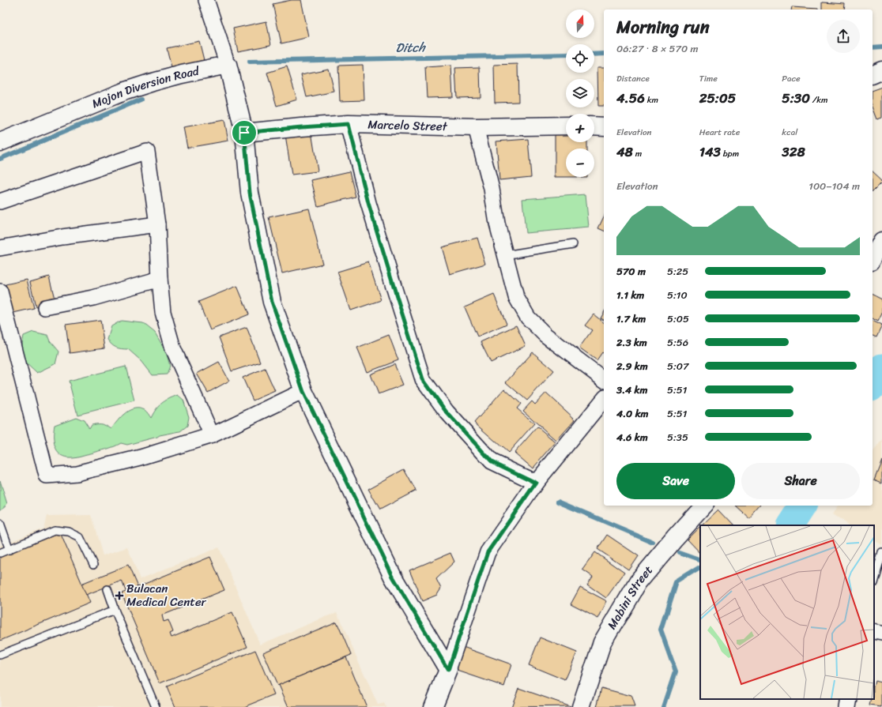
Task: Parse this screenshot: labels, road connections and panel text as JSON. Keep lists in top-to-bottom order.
{
  "streets": {
    "street": ["Mojon Diversion Road", "Marcelo Street", "Mabini Street"]
  },
  "water": ["Ditch"],
  "places": {
    "health": ["Bulacan Medical Center"]
  },
  "north": "top",
  "page": {
    "map_buttons": ["+", "−"],
    "heading": ["Morning run", "06:27 · 8 × 570 m"],
    "stats": [
      ["Distance", "4.56 km"],
      ["Time", "25:05"],
      ["Pace", "5:30 /km"],
      ["Elevation", "48 m"],
      ["Heart rate", "143 bpm"],
      ["kcal", "328"]
    ],
    "chart": ["Elevation", "100–104 m"],
    "list": [
      {
        "name": "570 m",
        "note": "5:25"
      },
      {
        "name": "1.1 km",
        "note": "5:10"
      },
      {
        "name": "1.7 km",
        "note": "5:05"
      },
      {
        "name": "2.3 km",
        "note": "5:56"
      },
      {
        "name": "2.9 km",
        "note": "5:07"
      },
      {
        "name": "3.4 km",
        "note": "5:51"
      },
      {
        "name": "4.0 km",
        "note": "5:51"
      },
      {
        "name": "4.6 km",
        "note": "5:35"
      }
    ],
    "buttons": ["Save", "Share"]
  }
}
